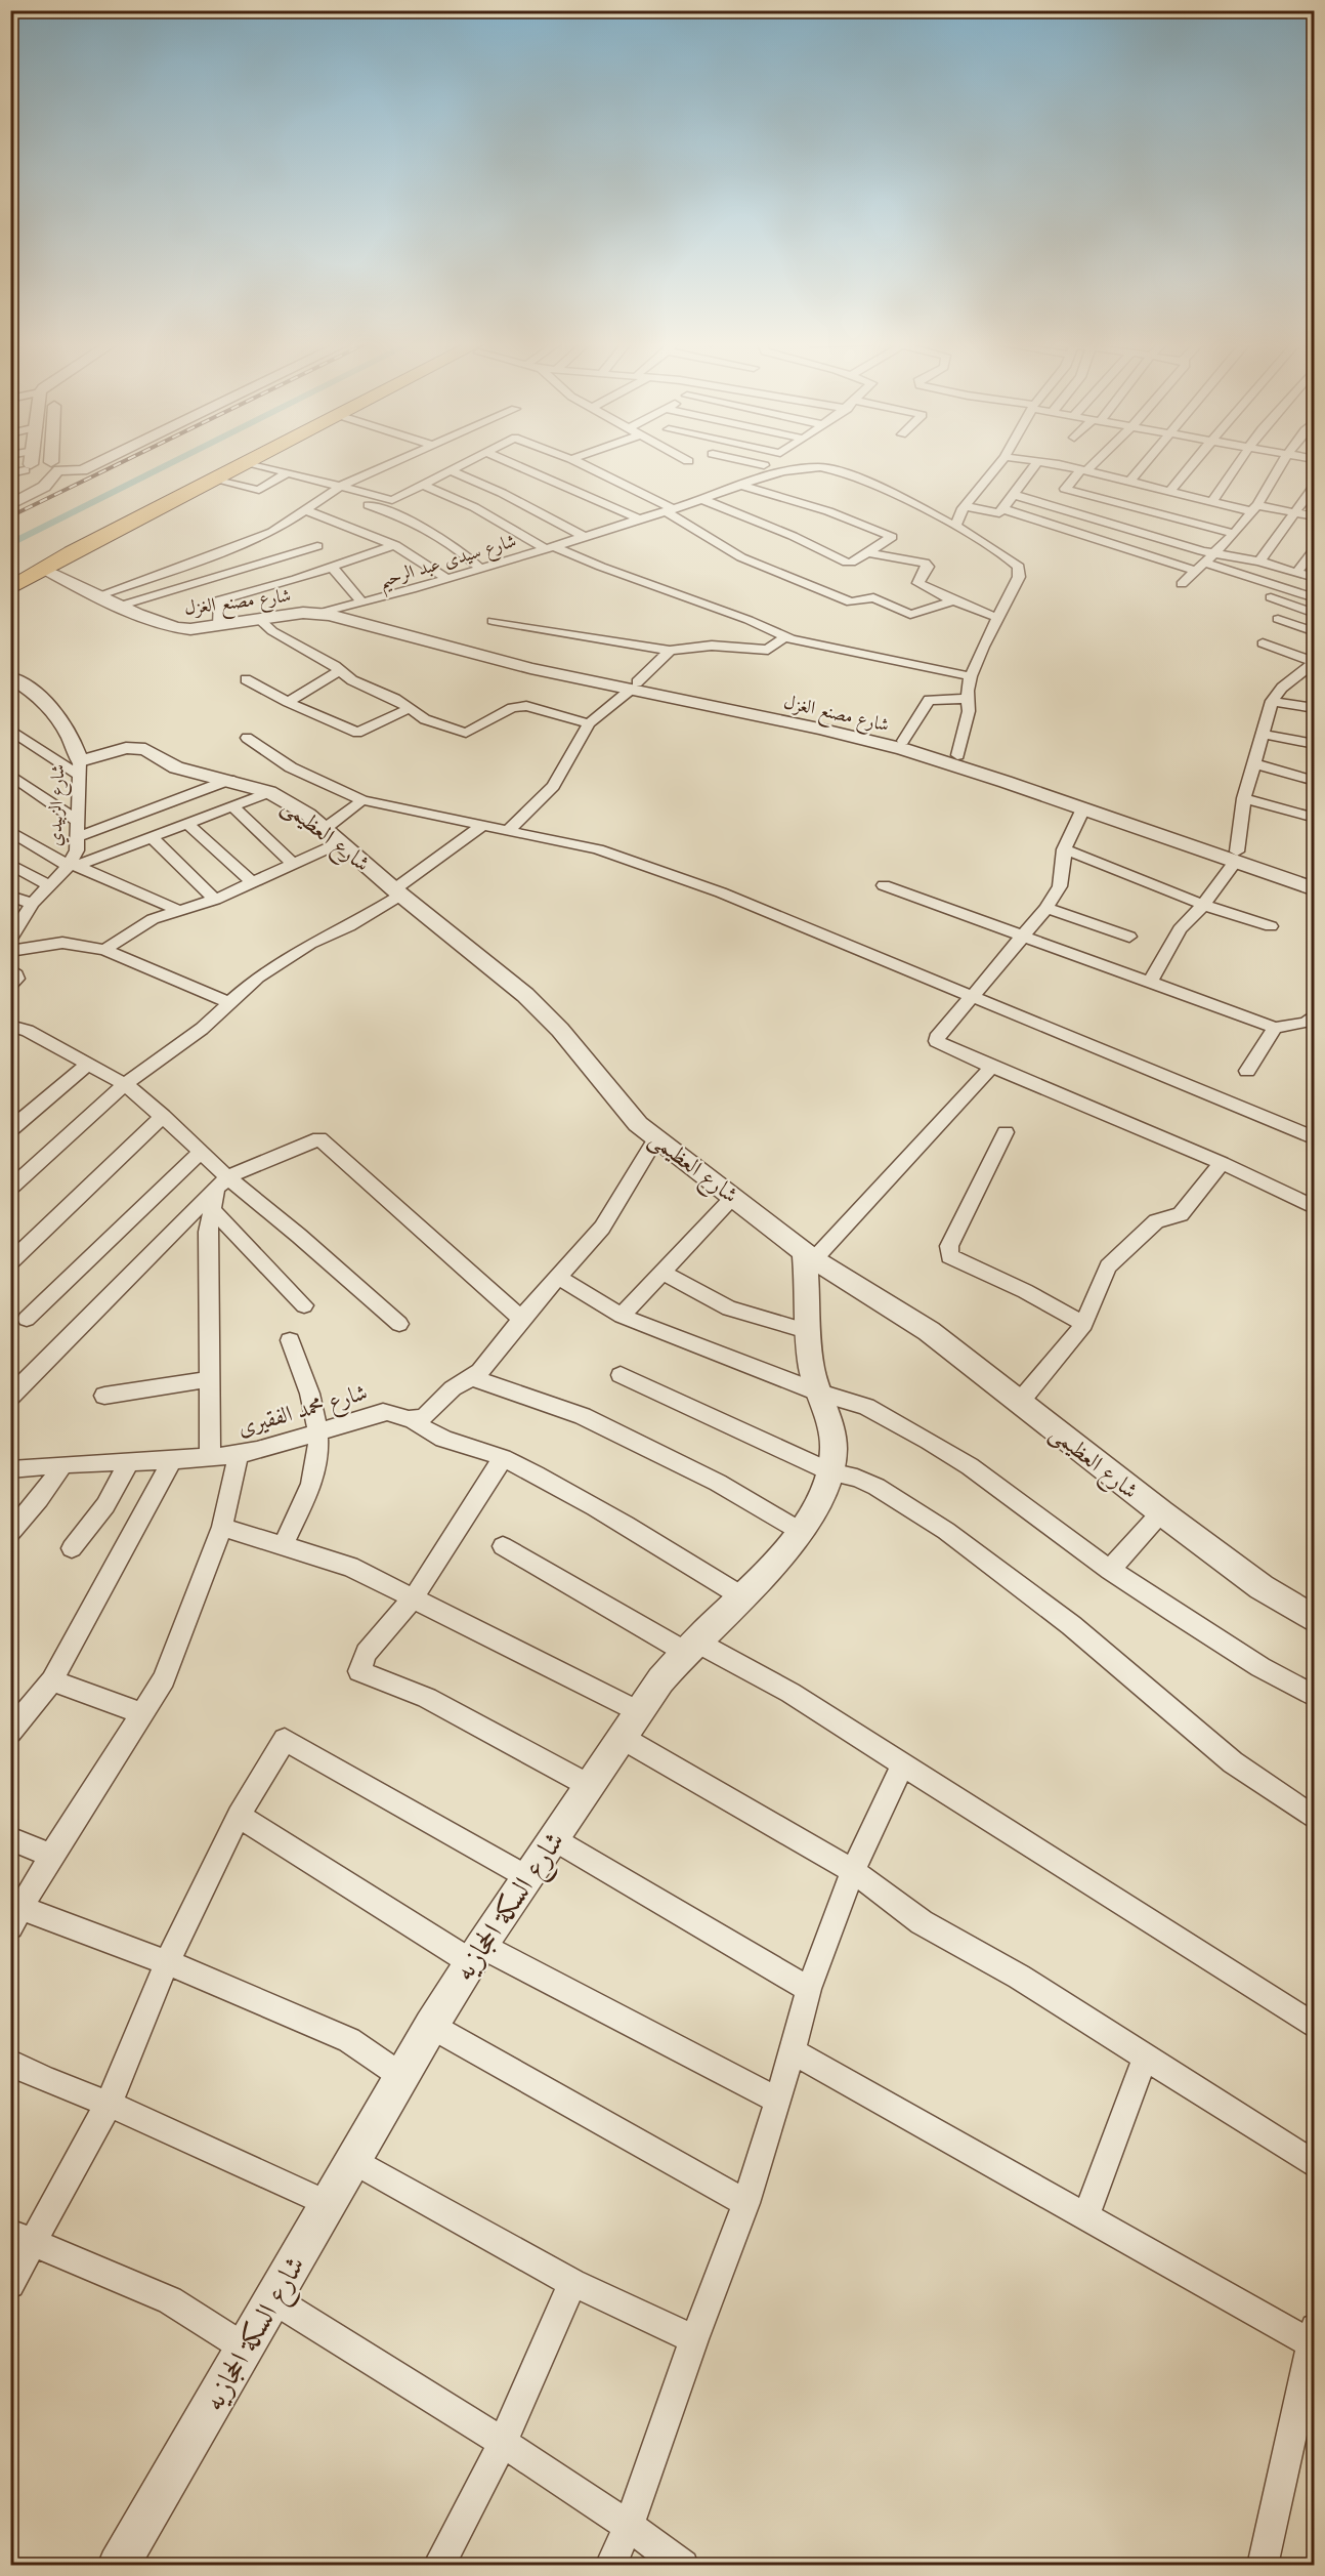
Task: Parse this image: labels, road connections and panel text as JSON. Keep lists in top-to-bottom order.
{
  "streets": {
    "street": [
      "شارع سيدى عبد الرحيم",
      "شارع مصنع الغزل",
      "شارع الزبيدي",
      "شارع العظيمى",
      "شارع محمد الفقيرى",
      "شارع السكة الحجازيه"
    ]
  },
  "crossings": [
    ["شارع سيدى عبد الرحيم", "شارع مصنع الغزل"],
    ["شارع الزبيدي", "شارع العظيمى"],
    ["شارع العظيمى", "شارع السكة الحجازيه"],
    ["شارع محمد الفقيرى", "شارع السكة الحجازيه"]
  ]
}
